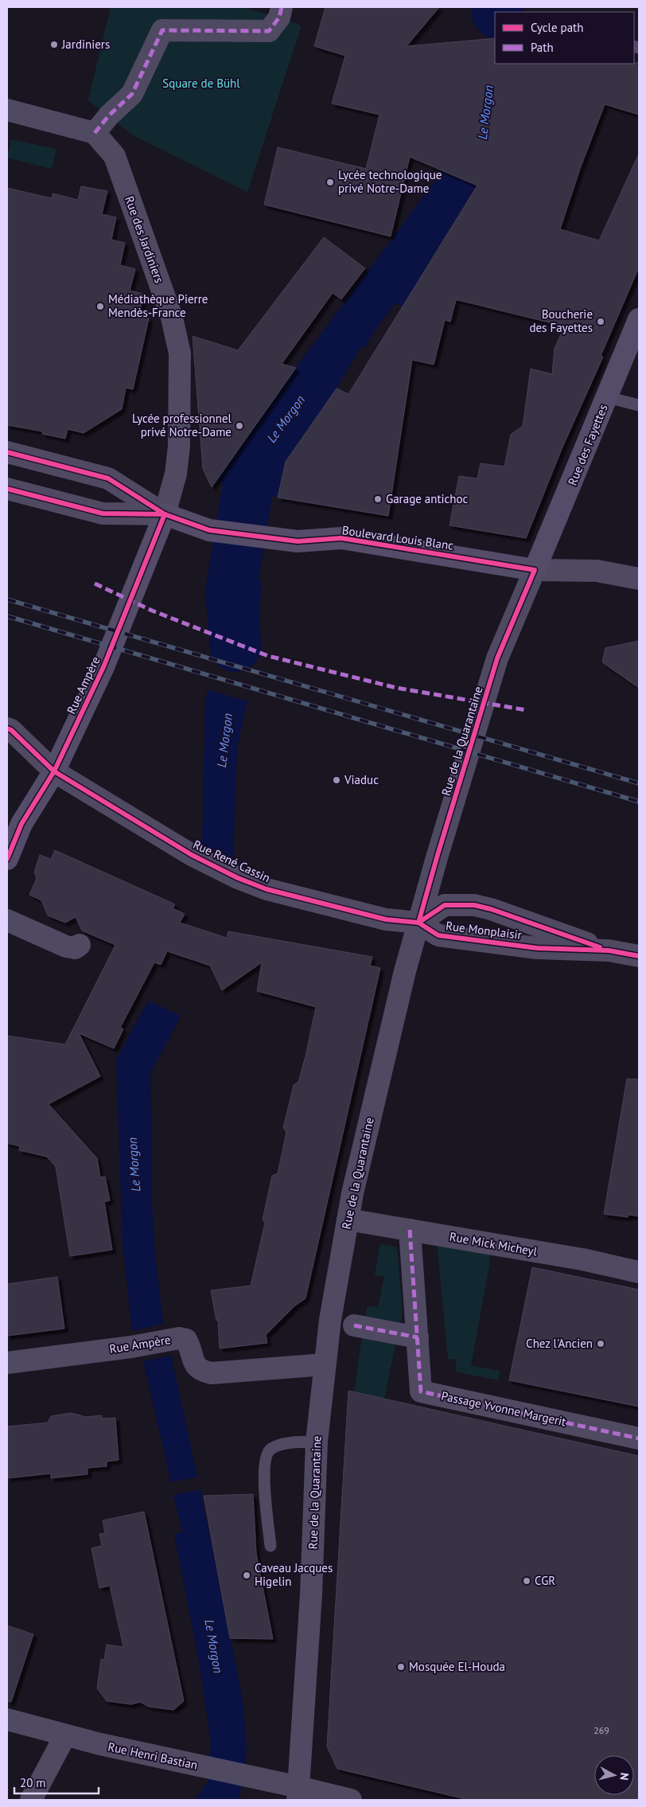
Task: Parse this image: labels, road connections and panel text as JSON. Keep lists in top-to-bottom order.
{
  "streets": {
    "street": [
      "Rue des Jardiniers",
      "Rue des Fayettes",
      "Boulevard Louis Blanc",
      "Rue Ampère",
      "Rue de la Quarantaine",
      "Rue René Cassin",
      "Rue Monplaisir",
      "Rue Mick Micheyl",
      "Passage Yvonne Margerit",
      "Rue Henri Bastian"
    ]
  },
  "crossings": [
    ["Rue des Jardiniers", "Boulevard Louis Blanc"],
    ["Rue des Jardiniers", "Rue Ampère"],
    ["Rue des Fayettes", "Boulevard Louis Blanc"],
    ["Rue des Fayettes", "Rue de la Quarantaine"],
    ["Boulevard Louis Blanc", "Rue Ampère"],
    ["Boulevard Louis Blanc", "Rue de la Quarantaine"],
    ["Rue Ampère", "Rue de la Quarantaine"],
    ["Rue Ampère", "Rue René Cassin"],
    ["Rue de la Quarantaine", "Rue René Cassin"],
    ["Rue de la Quarantaine", "Rue Monplaisir"],
    ["Rue de la Quarantaine", "Rue Mick Micheyl"],
    ["Rue de la Quarantaine", "Rue Henri Bastian"],
    ["Rue René Cassin", "Rue Monplaisir"],
    ["Rue Mick Micheyl", "Passage Yvonne Margerit"]
  ],
  "water": ["Le Morgon"],
  "parks": ["Square de Bühl"],
  "places": [
    "Jardiniers",
    "Lycée technologique privé Notre-Dame",
    "Médiathèque Pierre Mendès-France",
    "Boucherie des Fayettes",
    "Lycée professionnel privé Notre-Dame",
    "Garage antichoc",
    "Viaduc",
    "Chez l'Ancien",
    "Caveau Jacques Higelin",
    "CGR",
    "Mosquée El-Houda"
  ],
  "house_numbers": ["269"],
  "legend": ["Cycle path", "Path"],
  "scale_bar": "20 m",
  "north": "right"
}
